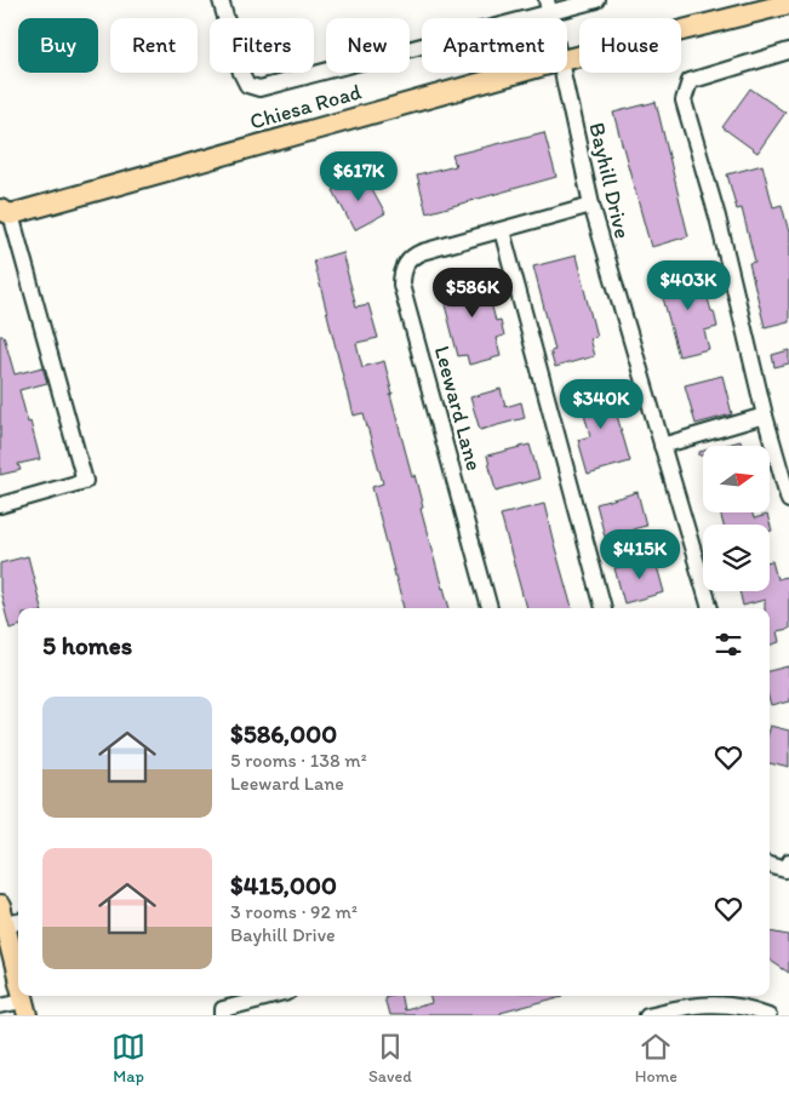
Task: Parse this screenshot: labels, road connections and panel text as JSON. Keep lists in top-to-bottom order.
{
  "streets": {
    "main road": ["Chiesa Road"],
    "street": ["Bayhill Drive", "Leeward Lane"]
  },
  "crossings": [
    ["Bayhill Drive", "Leeward Lane"]
  ],
  "north": "right",
  "page": {
    "chip": [
      "Buy",
      "Rent",
      "Filters",
      "New",
      "Apartment",
      "House"
    ],
    "price": [
      "$617K",
      "$403K",
      "$586K",
      "$340K",
      "$415K"
    ],
    "heading": "5 homes",
    "list": [
      {
        "name": "$586,000",
        "note": "5 rooms · 138 m² · Leeward Lane"
      },
      {
        "name": "$415,000",
        "note": "3 rooms · 92 m² · Bayhill Drive"
      }
    ],
    "tabs": ["Map", "Saved", "Home"]
  }
}
